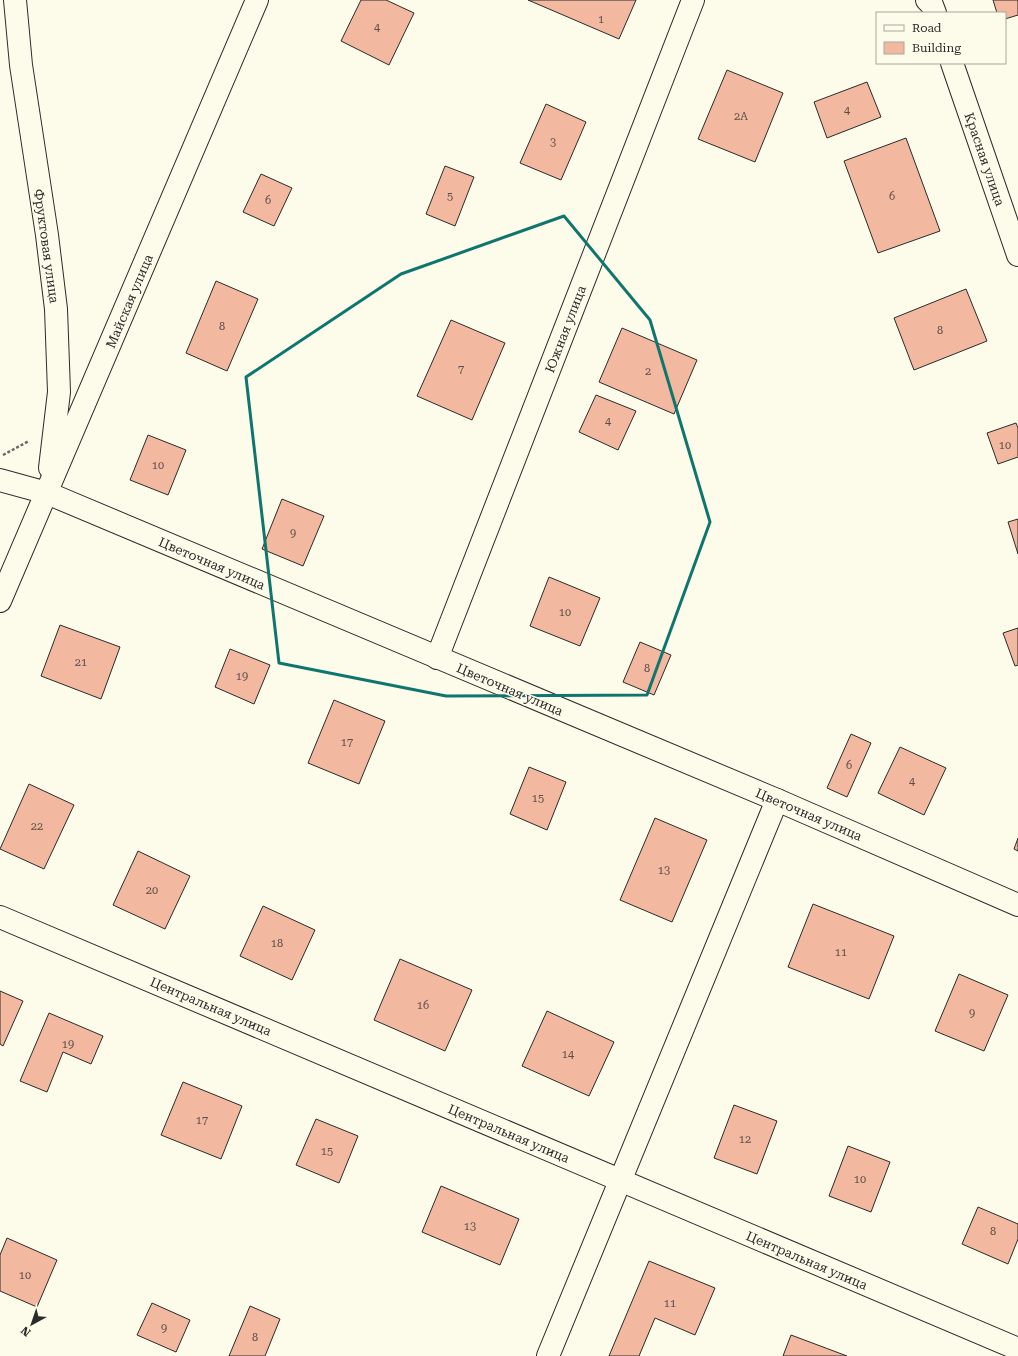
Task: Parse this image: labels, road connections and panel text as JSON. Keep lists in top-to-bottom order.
{
  "streets": {
    "street": [
      "Красная улица",
      "Фруктовая улица",
      "Майская улица",
      "Южная улица",
      "Цветочная улица",
      "Центральная улица"
    ]
  },
  "crossings": [
    ["Фруктовая улица", "Майская улица"],
    ["Фруктовая улица", "Цветочная улица"],
    ["Майская улица", "Цветочная улица"],
    ["Южная улица", "Цветочная улица"]
  ],
  "house_numbers": [
    "1",
    "4",
    "4",
    "2А",
    "3",
    "5",
    "6",
    "6",
    "8",
    "8",
    "7",
    "2",
    "4",
    "10",
    "10",
    "9",
    "10",
    "21",
    "8",
    "19",
    "17",
    "6",
    "4",
    "15",
    "22",
    "13",
    "20",
    "18",
    "11",
    "16",
    "9",
    "19",
    "14",
    "17",
    "12",
    "15",
    "10",
    "13",
    "8",
    "10",
    "11",
    "9",
    "8"
  ],
  "legend": ["Road", "Building"],
  "north": "bottom left"
}
